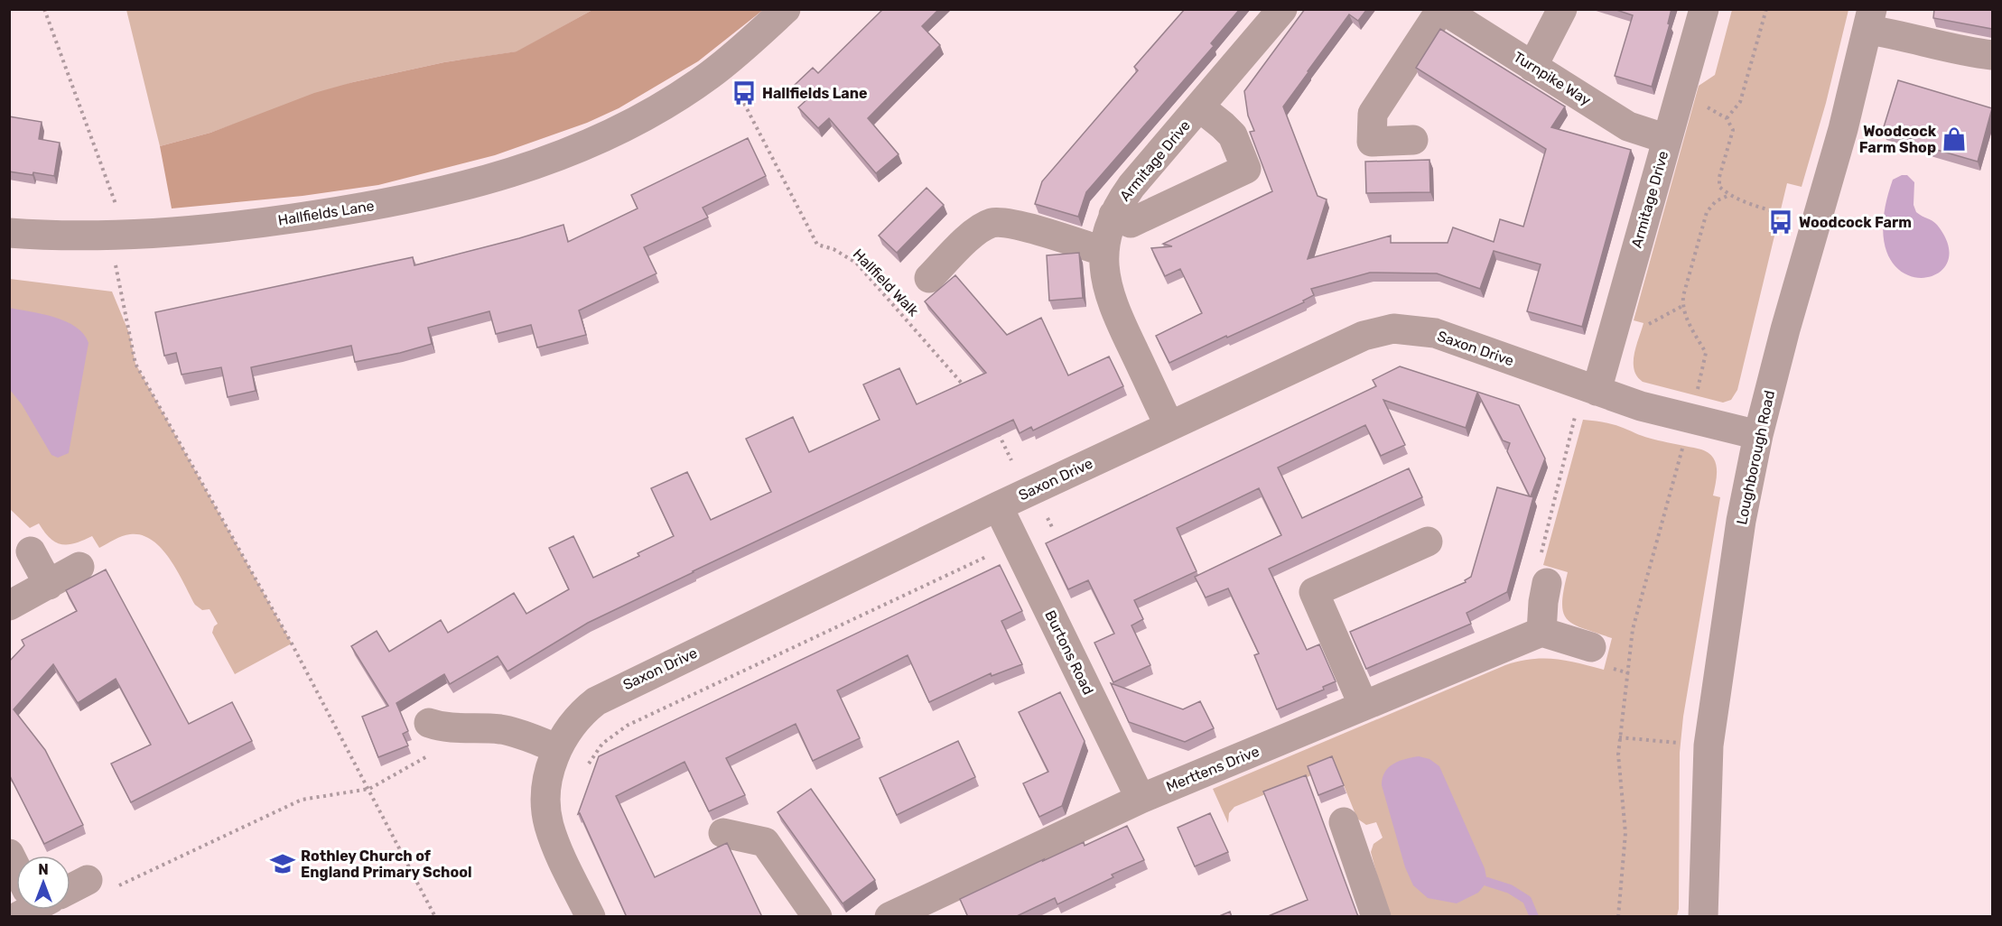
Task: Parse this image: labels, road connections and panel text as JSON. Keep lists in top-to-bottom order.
{
  "streets": {
    "street": [
      "Turnpike Way",
      "Armitage Drive",
      "Hallfields Lane",
      "Saxon Drive",
      "Loughborough Road",
      "Burtons Road",
      "Merttens Drive"
    ],
    "path": ["Hallfield Walk"]
  },
  "crossings": [
    ["Turnpike Way", "Armitage Drive"],
    ["Armitage Drive", "Saxon Drive"],
    ["Hallfields Lane", "Hallfield Walk"],
    ["Saxon Drive", "Loughborough Road"],
    ["Saxon Drive", "Burtons Road"],
    ["Burtons Road", "Merttens Drive"]
  ],
  "places": {
    "bus stop": ["Hallfields Lane", "Woodcock Farm"],
    "shop": ["Woodcock Farm Shop"],
    "school or university": ["Rothley Church of England Primary School"]
  },
  "north": "top"
}
